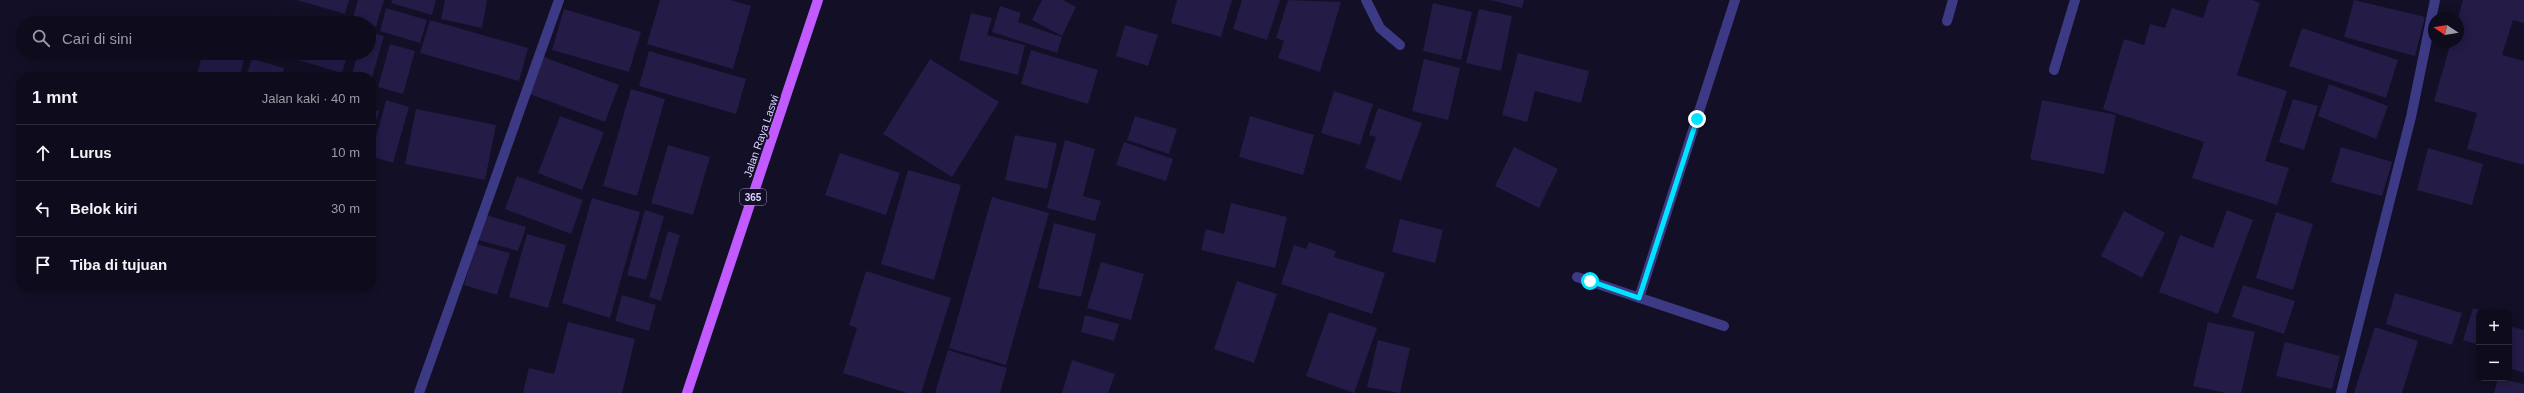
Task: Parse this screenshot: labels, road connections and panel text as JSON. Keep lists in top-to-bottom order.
{
  "streets": {
    "main road": ["Jalan Raya Laswi", "365"]
  },
  "north": "left",
  "page": {
    "search": "Cari di sini",
    "heading": ["1 mnt", "Jalan kaki · 40 m"],
    "list": [
      ["Lurus", "10 m"],
      ["Belok kiri", "30 m"],
      "Tiba di tujuan"
    ],
    "map_buttons": ["+", "−"]
  }
}
